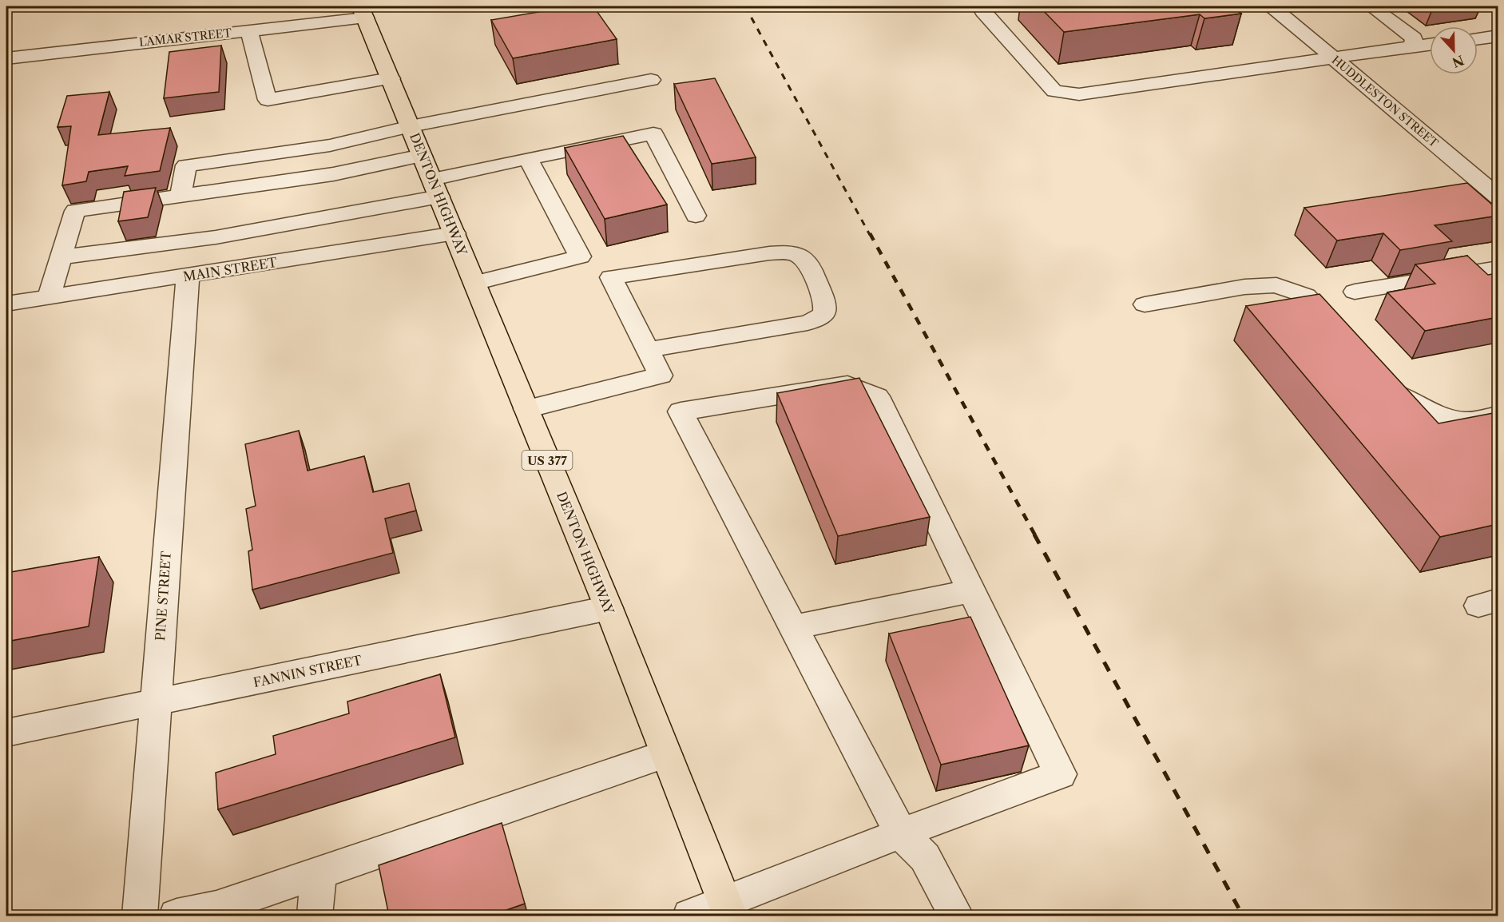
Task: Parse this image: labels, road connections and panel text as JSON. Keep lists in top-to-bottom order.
{
  "streets": {
    "main road": ["DENTON HIGHWAY", "US 377"],
    "street": [
      "LAMAR STREET",
      "HUDDLESTON STREET",
      "MAIN STREET",
      "PINE STREET",
      "FANNIN STREET"
    ]
  },
  "crossings": [
    ["LAMAR STREET", "DENTON HIGHWAY"],
    ["DENTON HIGHWAY", "MAIN STREET"],
    ["DENTON HIGHWAY", "FANNIN STREET"],
    ["MAIN STREET", "PINE STREET"],
    ["PINE STREET", "FANNIN STREET"]
  ],
  "north": "bottom"
}
